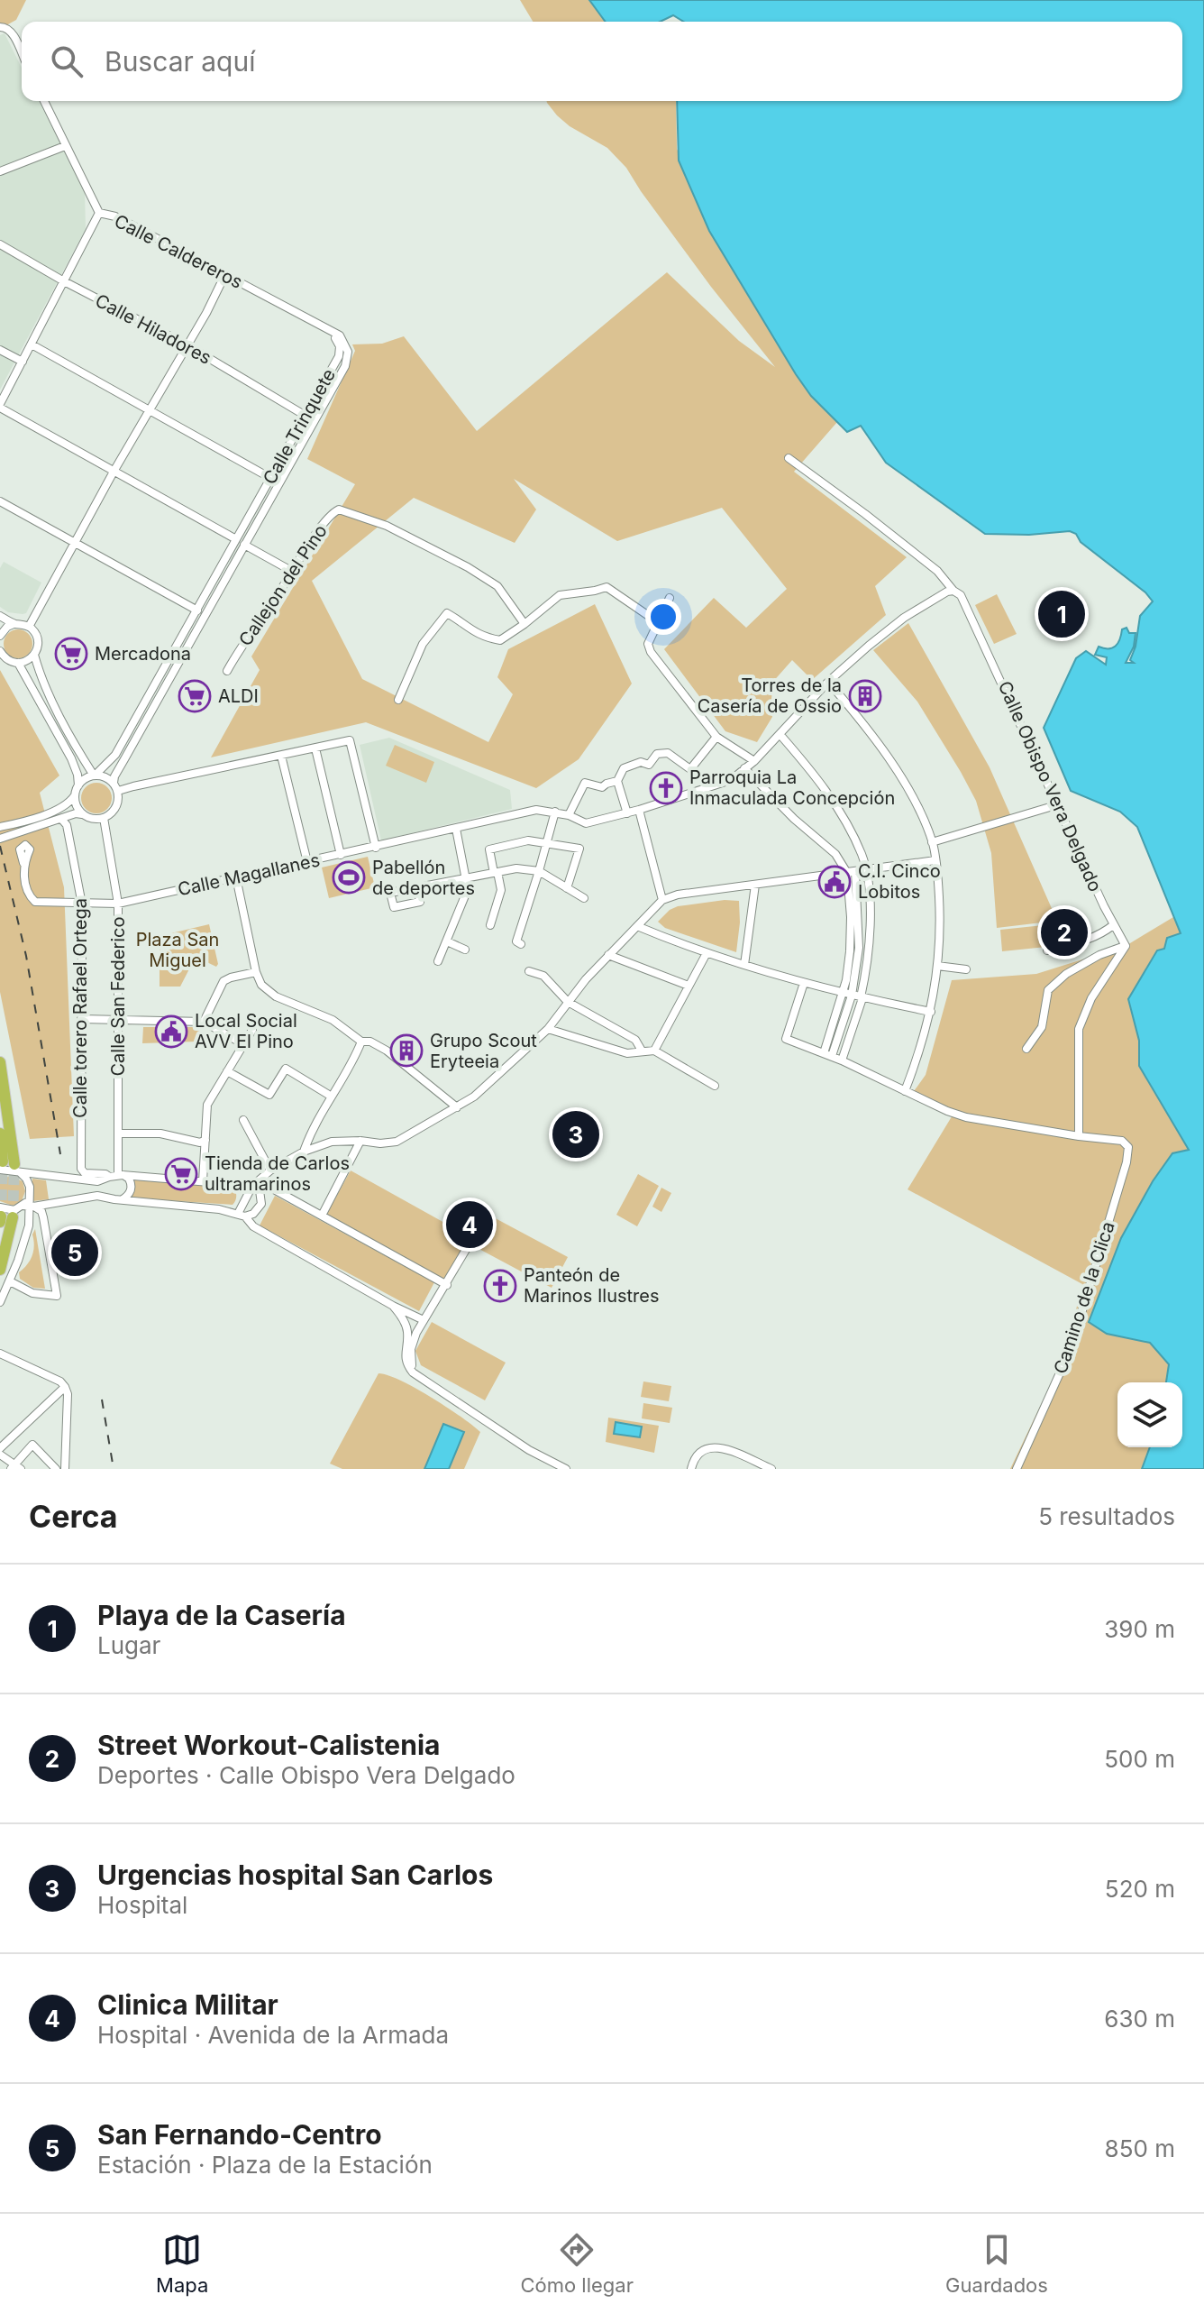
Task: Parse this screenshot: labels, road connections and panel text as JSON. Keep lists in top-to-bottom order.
{
  "streets": {
    "street": [
      "Calle Caldereros",
      "Calle Hiladores",
      "Calle Trinquete",
      "Callejon del Pino",
      "Calle Obispo Vera Delgado",
      "Calle Magallanes",
      "Calle San Federico",
      "Calle torero Rafael Ortega",
      "Camino de la Clica"
    ]
  },
  "crossings": [
    ["Calle Caldereros", "Calle Trinquete"],
    ["Calle Hiladores", "Calle Trinquete"],
    ["Calle Trinquete", "Calle San Federico"],
    ["Calle Magallanes", "Calle San Federico"],
    ["Calle Magallanes", "Calle torero Rafael Ortega"],
    ["Calle San Federico", "Calle torero Rafael Ortega"]
  ],
  "parks": ["Plaza San Miguel"],
  "places": {
    "supermarket": ["Mercadona", "ALDI", "Tienda de Carlos ultramarinos"],
    "building": ["Torres de la Casería de Ossio", "Grupo Scout Eryteeia"],
    "church": ["Parroquia La Inmaculada Concepción", "Panteón de Marinos Ilustres"],
    "sports": ["Pabellón de deportes"],
    "public building": ["C.I. Cinco Lobitos", "Local Social AVV El Pino"]
  },
  "page": {
    "search": "Buscar aquí",
    "pins": [
      "1",
      "2",
      "3",
      "4",
      "5"
    ],
    "heading": ["Cerca", "5 resultados"],
    "list": [
      {
        "mark": "1",
        "name": "Playa de la Casería",
        "note": "Lugar",
        "value": "390 m"
      },
      {
        "mark": "2",
        "name": "Street Workout-Calistenia",
        "note": "Deportes · Calle Obispo Vera Delgado",
        "value": "500 m"
      },
      {
        "mark": "3",
        "name": "Urgencias hospital San Carlos",
        "note": "Hospital",
        "value": "520 m"
      },
      {
        "mark": "4",
        "name": "Clinica Militar",
        "note": "Hospital · Avenida de la Armada",
        "value": "630 m"
      },
      {
        "mark": "5",
        "name": "San Fernando-Centro",
        "note": "Estación · Plaza de la Estación",
        "value": "850 m"
      }
    ],
    "nav": ["Mapa", "Cómo llegar", "Guardados"]
  }
}
